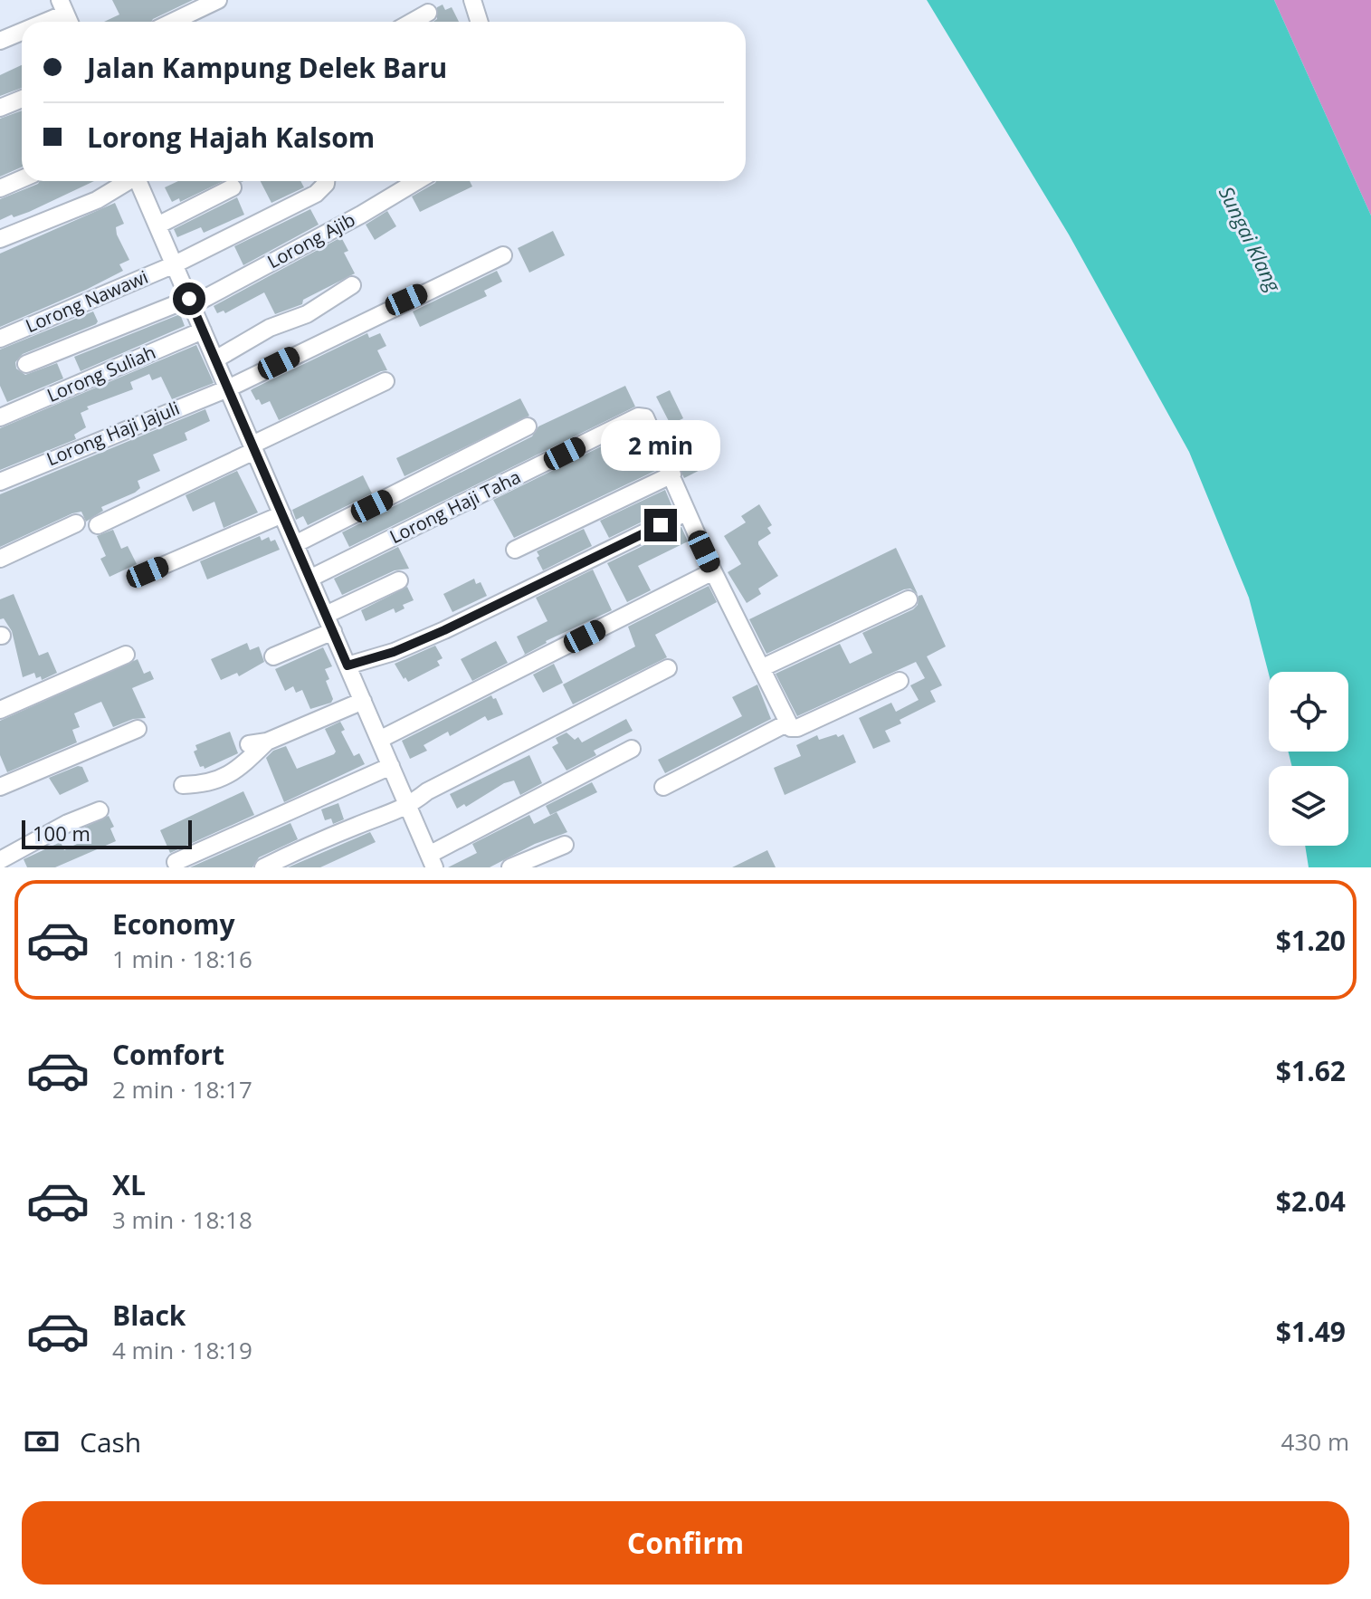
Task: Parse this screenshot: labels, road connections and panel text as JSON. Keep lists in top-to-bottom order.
{
  "streets": {
    "street": [
      "Lorong Ajib",
      "Lorong Nawawi",
      "Lorong Suliah",
      "Lorong Haji Jajuli",
      "Lorong Haji Taha"
    ]
  },
  "water": ["Sungai Klang"],
  "scale_bar": "100 m",
  "page": {
    "banner": ["Jalan Kampung Delek Baru", "Lorong Hajah Kalsom"],
    "bubble": "2 min",
    "scale": "100 m",
    "list": [
      {
        "name": "Economy",
        "note": "1 min · 18:16",
        "value": "$1.20"
      },
      {
        "name": "Comfort",
        "note": "2 min · 18:17",
        "value": "$1.62"
      },
      {
        "name": "XL",
        "note": "3 min · 18:18",
        "value": "$2.04"
      },
      {
        "name": "Black",
        "note": "4 min · 18:19",
        "value": "$1.49"
      }
    ],
    "pay": ["Cash", "430 m"],
    "buttons": "Confirm"
  }
}
